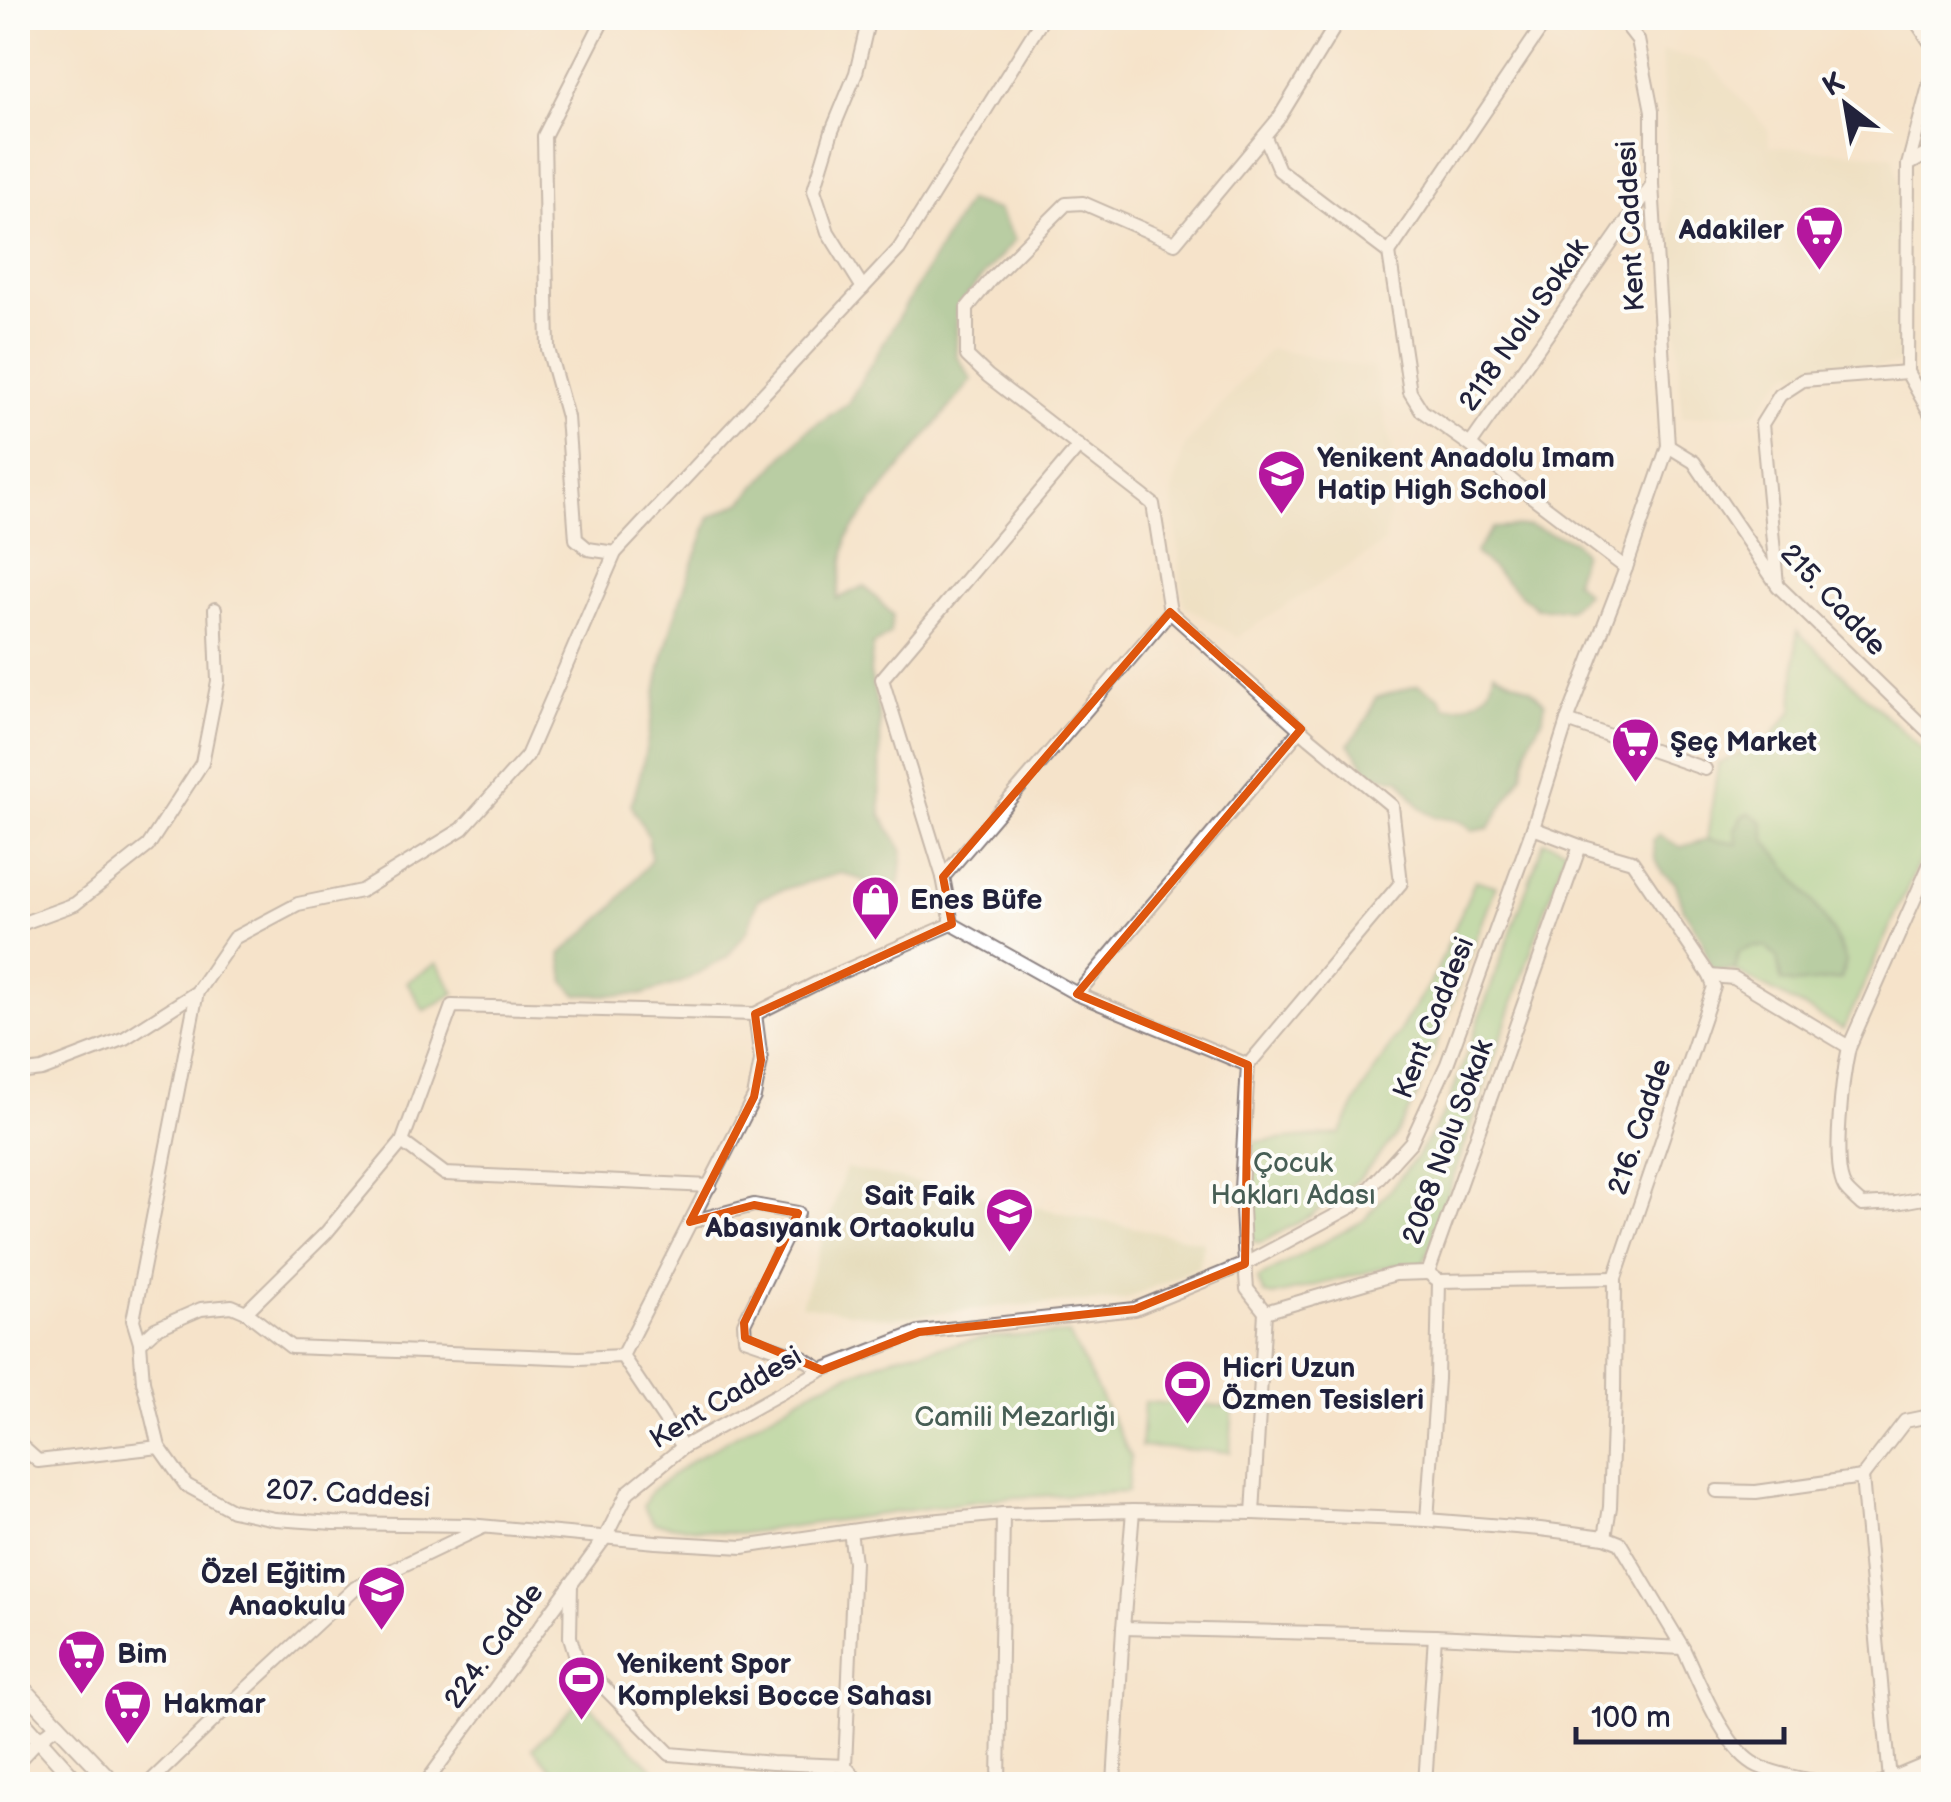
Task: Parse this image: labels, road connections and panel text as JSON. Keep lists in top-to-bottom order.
{
  "streets": {
    "street": [
      "Kent Caddesi",
      "2118 Nolu Sokak",
      "215. Cadde",
      "216. Cadde",
      "2068 Nolu Sokak",
      "207. Caddesi",
      "224. Cadde"
    ]
  },
  "crossings": [
    ["Kent Caddesi", "2118 Nolu Sokak"],
    ["Kent Caddesi", "215. Cadde"],
    ["Kent Caddesi", "207. Caddesi"],
    ["Kent Caddesi", "224. Cadde"],
    ["216. Cadde", "207. Caddesi"],
    ["2068 Nolu Sokak", "207. Caddesi"],
    ["207. Caddesi", "224. Cadde"]
  ],
  "parks": ["Çocuk Hakları Adası", "Camili Mezarlığı"],
  "places": {
    "supermarket": [
      "Adakiler",
      "Şeç Market",
      "Bim",
      "Hakmar"
    ],
    "school or university": ["Yenikent Anadolu Imam Hatip High School", "Sait Faik Abasıyanık Ortaokulu", "Özel Eğitim Anaokulu"],
    "shop": ["Enes Büfe"],
    "sports": ["Hicri Uzun Özmen Tesisleri", "Yenikent Spor Kompleksi Bocce Sahası"]
  },
  "scale_bar": "100 m",
  "north": "top left"
}
